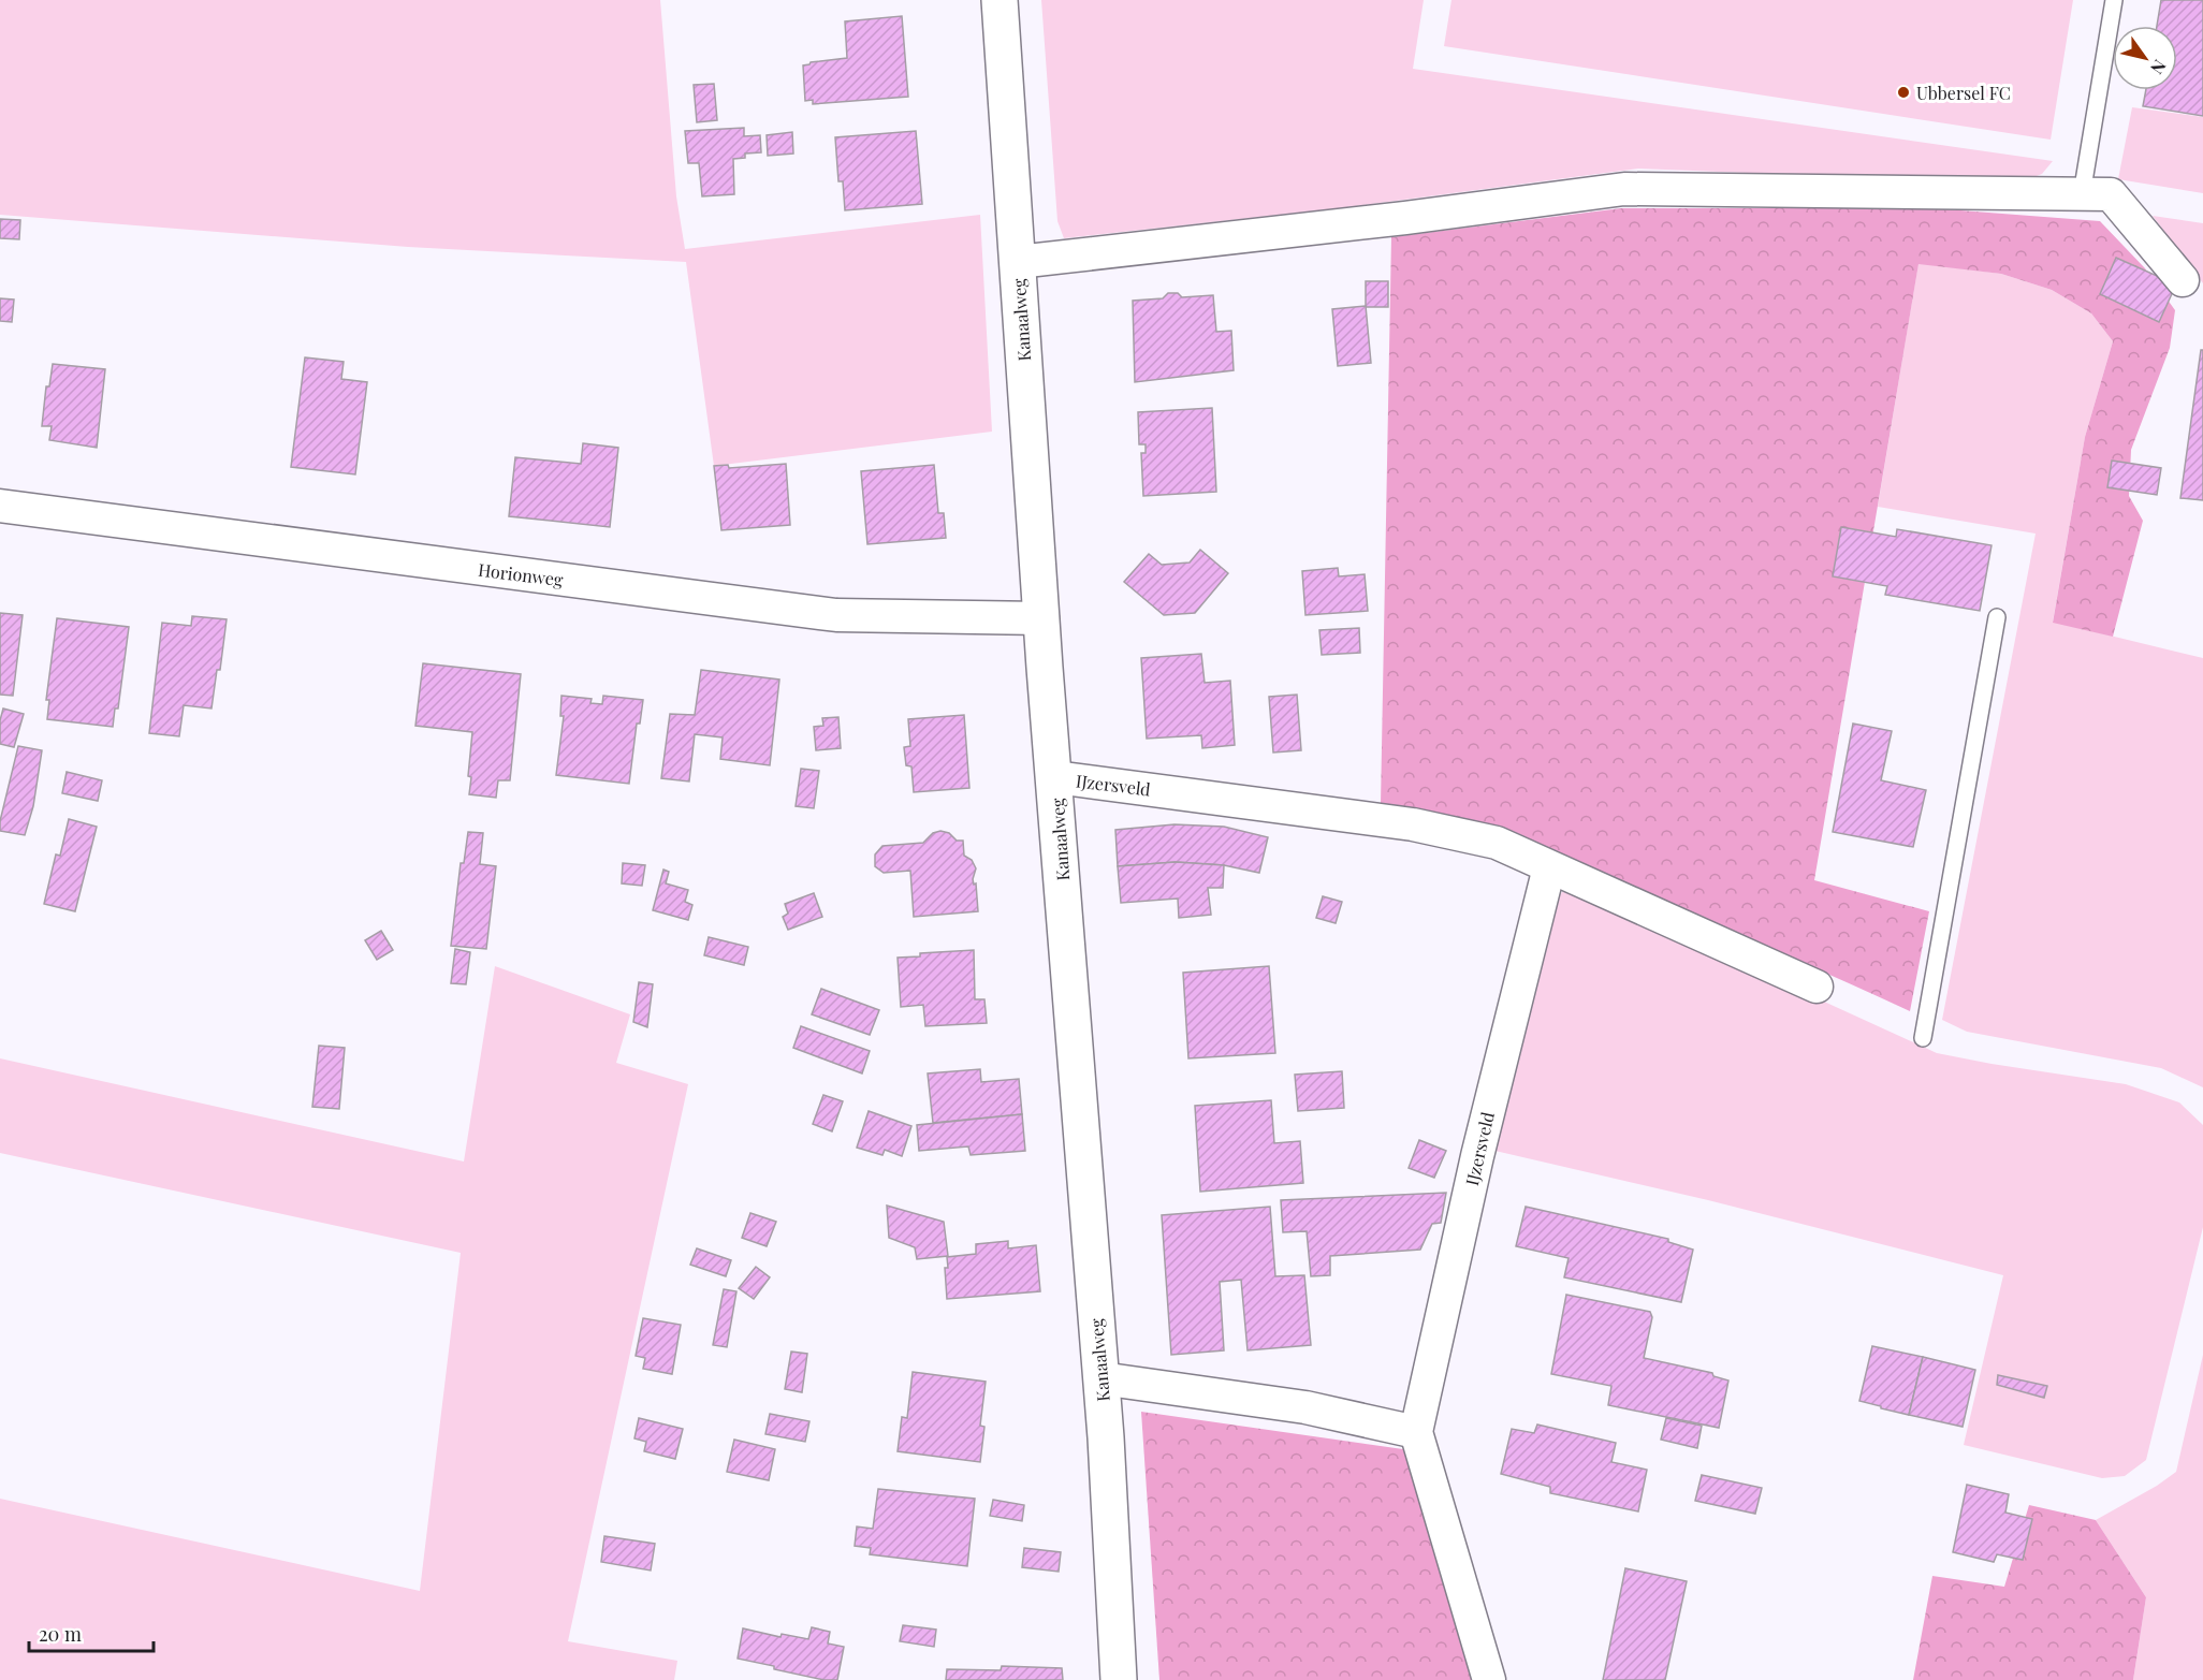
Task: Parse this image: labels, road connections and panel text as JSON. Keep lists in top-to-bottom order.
{
  "streets": {
    "street": ["Kanaalweg", "Horionweg", "IJzersveld"]
  },
  "crossings": [
    ["Kanaalweg", "Horionweg"],
    ["Kanaalweg", "IJzersveld"]
  ],
  "places": ["Ubbersel FC"],
  "scale_bar": "20 m",
  "north": "bottom right"
}
